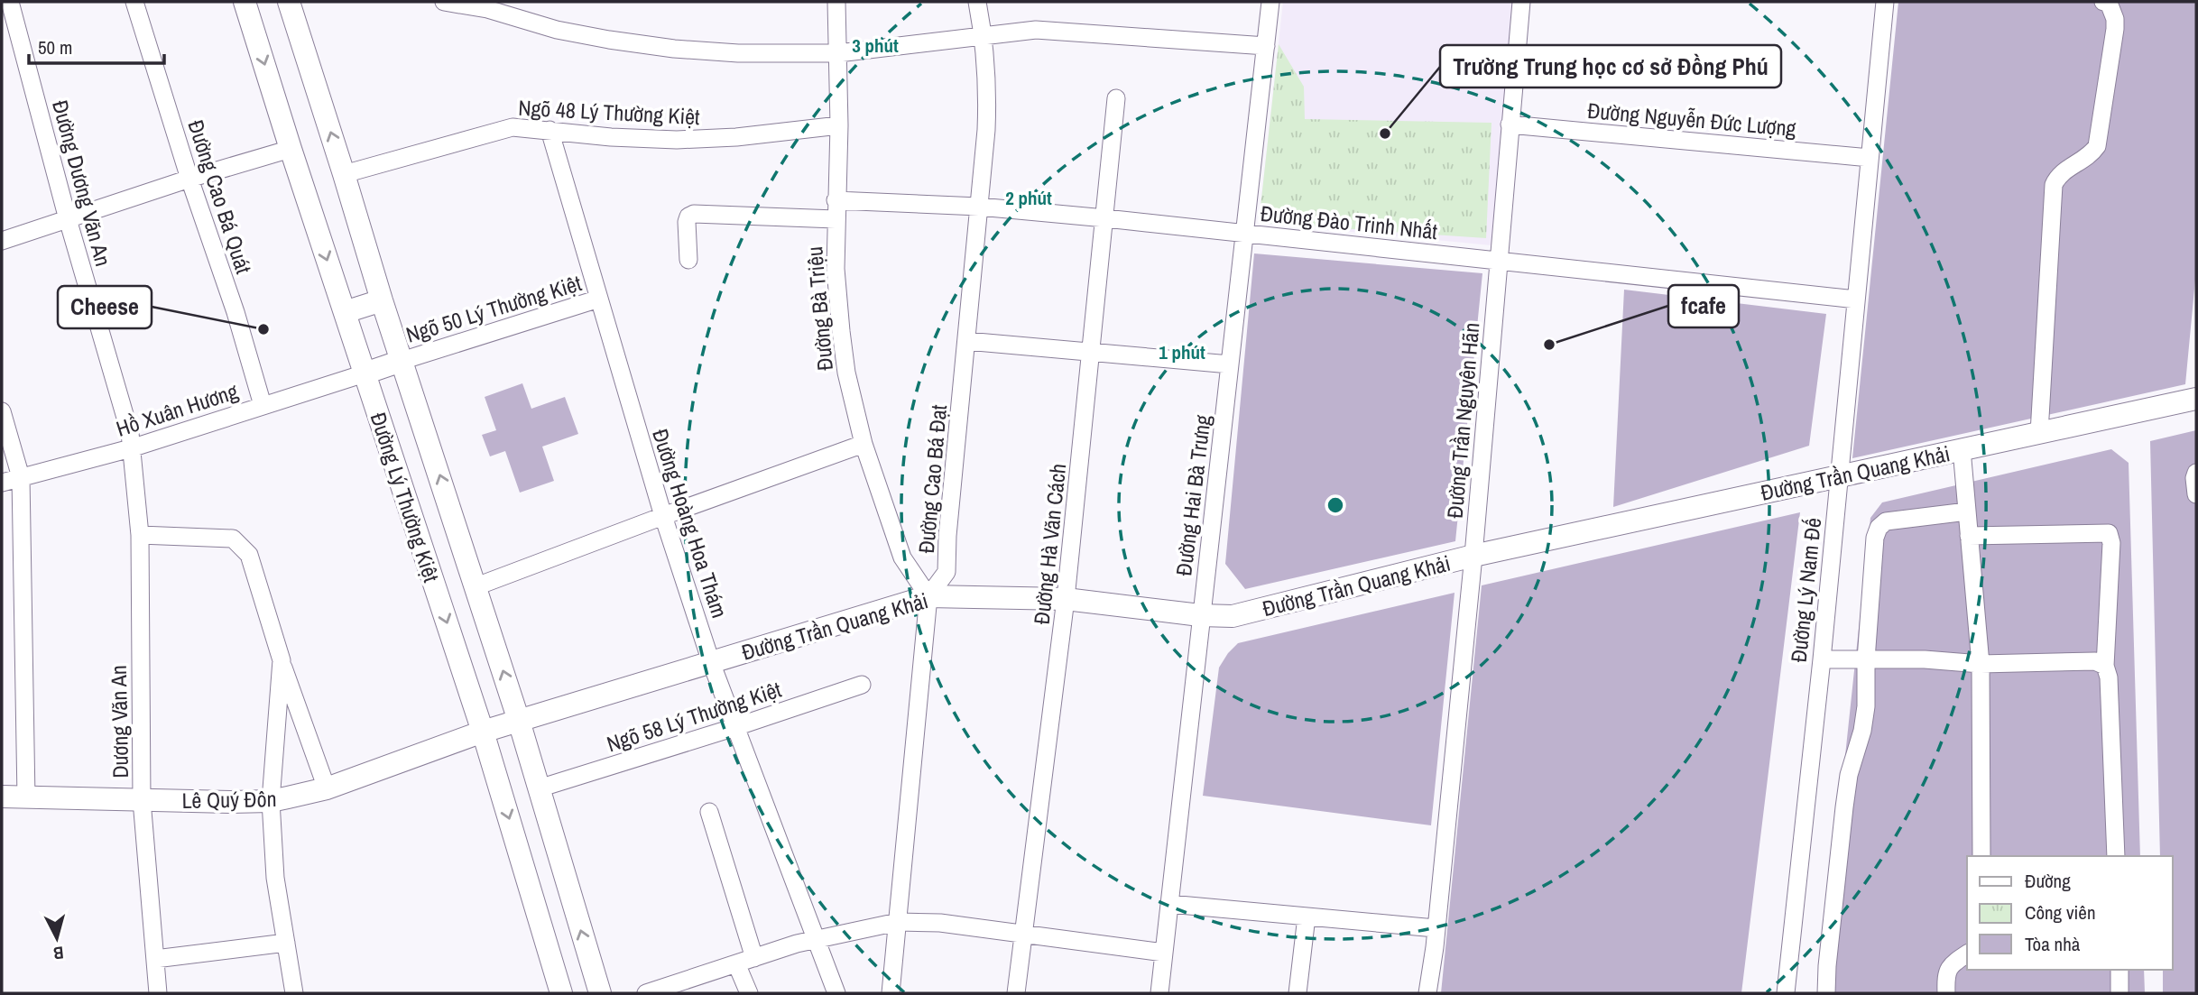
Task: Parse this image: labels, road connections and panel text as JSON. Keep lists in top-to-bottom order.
{
  "streets": {
    "main road": ["Đường Trần Quang Khải", "Đường Lý Thường Kiệt", "Lê Quý Đôn"],
    "street": [
      "Ngõ 48 Lý Thường Kiệt",
      "Đường Nguyễn Đức Lượng",
      "Đường Dương Văn An",
      "Đường Cao Bá Quát",
      "Đường Đào Trinh Nhất",
      "Ngõ 50 Lý Thường Kiệt",
      "Đường Bà Triệu",
      "Hồ Xuân Hương",
      "Đường Trần Nguyên Hãn",
      "Đường Cao Bá Đạt",
      "Đường Hai Bà Trưng",
      "Đường Hoàng Hoa Thám",
      "Đường Hà Văn Cách",
      "Đường Lý Nam Đế",
      "Ngõ 58 Lý Thường Kiệt",
      "Dương Văn An"
    ]
  },
  "crossings": [
    ["Ngõ 48 Lý Thường Kiệt", "Đường Bà Triệu"],
    ["Ngõ 48 Lý Thường Kiệt", "Đường Lý Thường Kiệt"],
    ["Ngõ 48 Lý Thường Kiệt", "Đường Hoàng Hoa Thám"],
    ["Đường Nguyễn Đức Lượng", "Đường Trần Nguyên Hãn"],
    ["Đường Nguyễn Đức Lượng", "Đường Lý Nam Đế"],
    ["Đường Dương Văn An", "Hồ Xuân Hương"],
    ["Đường Dương Văn An", "Dương Văn An"],
    ["Đường Cao Bá Quát", "Hồ Xuân Hương"],
    ["Đường Đào Trinh Nhất", "Đường Bà Triệu"],
    ["Đường Đào Trinh Nhất", "Đường Trần Nguyên Hãn"],
    ["Đường Đào Trinh Nhất", "Đường Cao Bá Đạt"],
    ["Đường Đào Trinh Nhất", "Đường Hai Bà Trưng"],
    ["Đường Đào Trinh Nhất", "Đường Hà Văn Cách"],
    ["Đường Đào Trinh Nhất", "Đường Lý Nam Đế"],
    ["Ngõ 50 Lý Thường Kiệt", "Đường Lý Thường Kiệt"],
    ["Ngõ 50 Lý Thường Kiệt", "Đường Hoàng Hoa Thám"],
    ["Đường Bà Triệu", "Đường Trần Quang Khải"],
    ["Đường Bà Triệu", "Đường Cao Bá Đạt"],
    ["Hồ Xuân Hương", "Đường Lý Thường Kiệt"],
    ["Hồ Xuân Hương", "Dương Văn An"],
    ["Đường Trần Nguyên Hãn", "Đường Trần Quang Khải"],
    ["Đường Trần Quang Khải", "Đường Cao Bá Đạt"],
    ["Đường Trần Quang Khải", "Đường Hai Bà Trưng"],
    ["Đường Trần Quang Khải", "Đường Lý Thường Kiệt"],
    ["Đường Trần Quang Khải", "Đường Hoàng Hoa Thám"],
    ["Đường Trần Quang Khải", "Đường Hà Văn Cách"],
    ["Đường Trần Quang Khải", "Đường Lý Nam Đế"],
    ["Đường Trần Quang Khải", "Lê Quý Đôn"],
    ["Đường Lý Thường Kiệt", "Ngõ 58 Lý Thường Kiệt"],
    ["Đường Lý Thường Kiệt", "Lê Quý Đôn"],
    ["Đường Hoàng Hoa Thám", "Ngõ 58 Lý Thường Kiệt"],
    ["Dương Văn An", "Lê Quý Đôn"]
  ],
  "places": ["Trường Trung học cơ sở Đồng Phú", "Cheese", "fcafe"],
  "legend": ["Đường", "Công viên", "Tòa nhà"],
  "scale_bar": "50 m",
  "north": "bottom",
  "rings": ["3 phút", "2 phút", "1 phút"]
}
